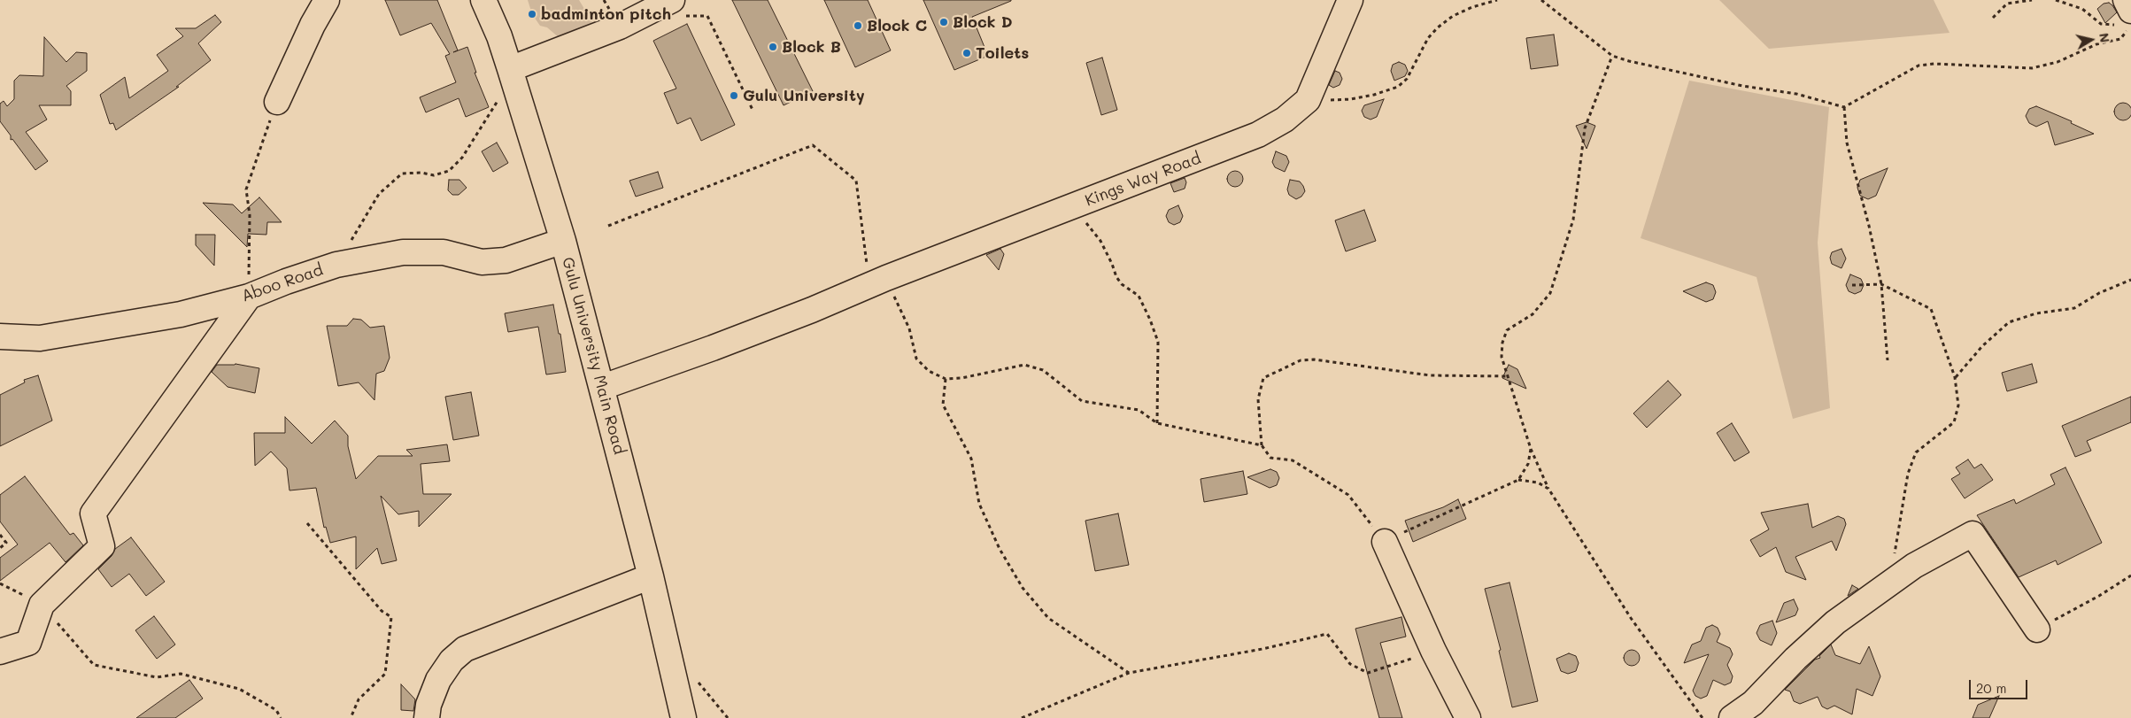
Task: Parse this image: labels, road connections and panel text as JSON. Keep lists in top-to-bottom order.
{
  "streets": {
    "street": ["Kings Way Road", "Aboo Road", "Gulu University Main Road"]
  },
  "crossings": [
    ["Kings Way Road", "Gulu University Main Road"],
    ["Aboo Road", "Gulu University Main Road"]
  ],
  "places": [
    "badminton pitch",
    "Block D",
    "Block C",
    "Block B",
    "Toilets",
    "Gulu University"
  ],
  "scale_bar": "20 m",
  "north": "right"
}
